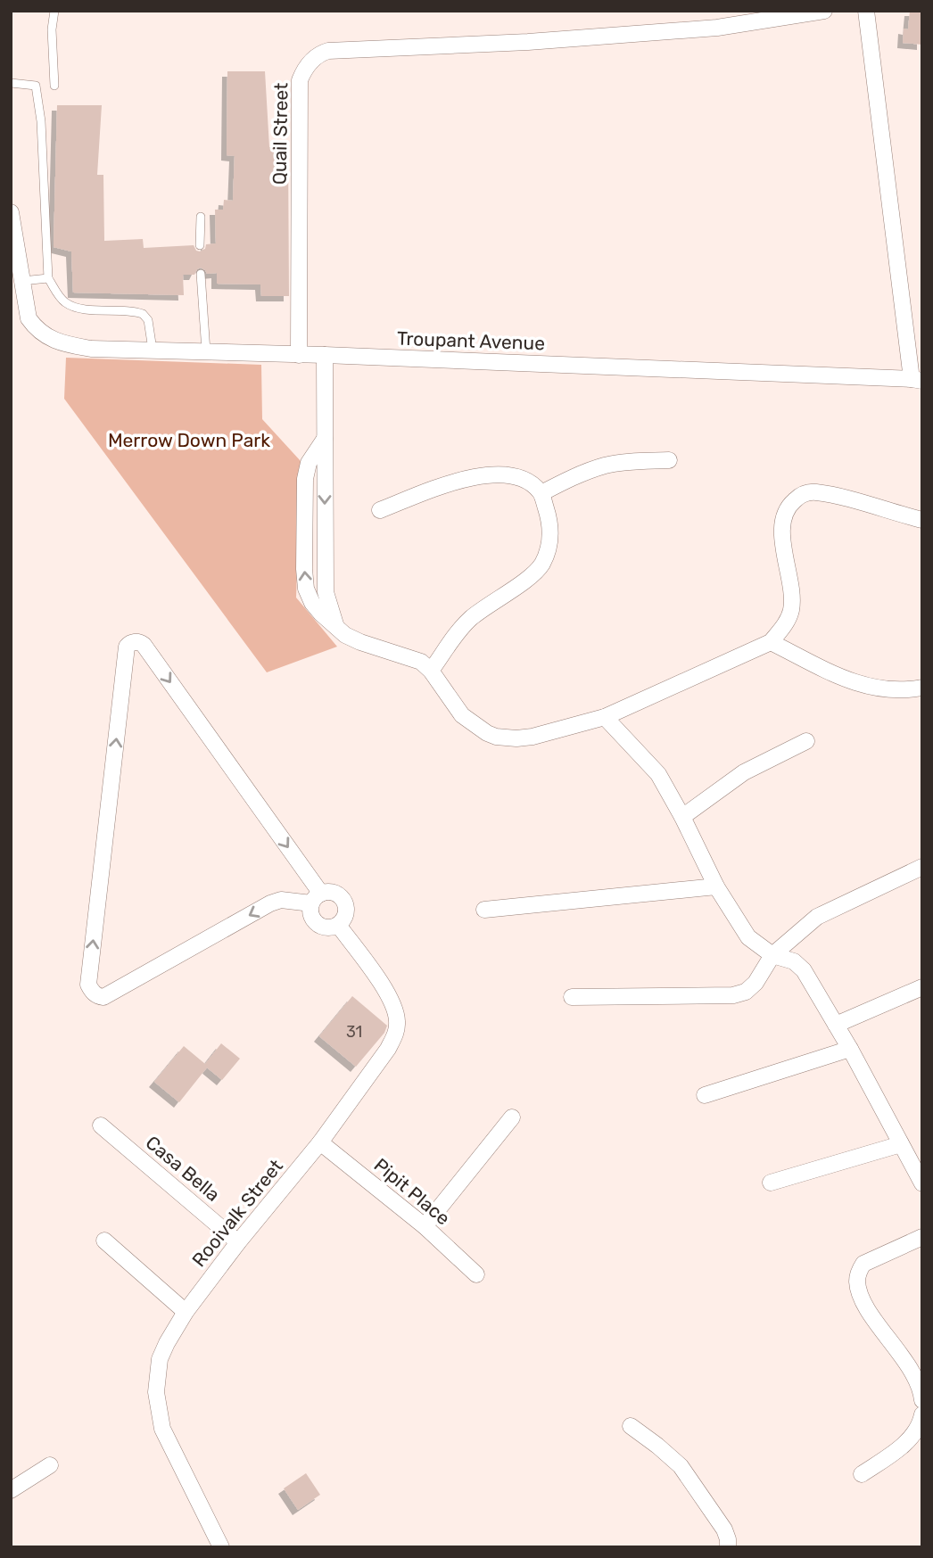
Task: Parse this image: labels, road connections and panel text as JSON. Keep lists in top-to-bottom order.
{
  "streets": {
    "street": [
      "Quail Street",
      "Troupant Avenue",
      "Casa Bella",
      "Pipit Place",
      "Rooivalk Street"
    ]
  },
  "crossings": [
    ["Quail Street", "Troupant Avenue"],
    ["Casa Bella", "Rooivalk Street"],
    ["Pipit Place", "Rooivalk Street"]
  ],
  "parks": ["Merrow Down Park"],
  "house_numbers": ["31"]
}
